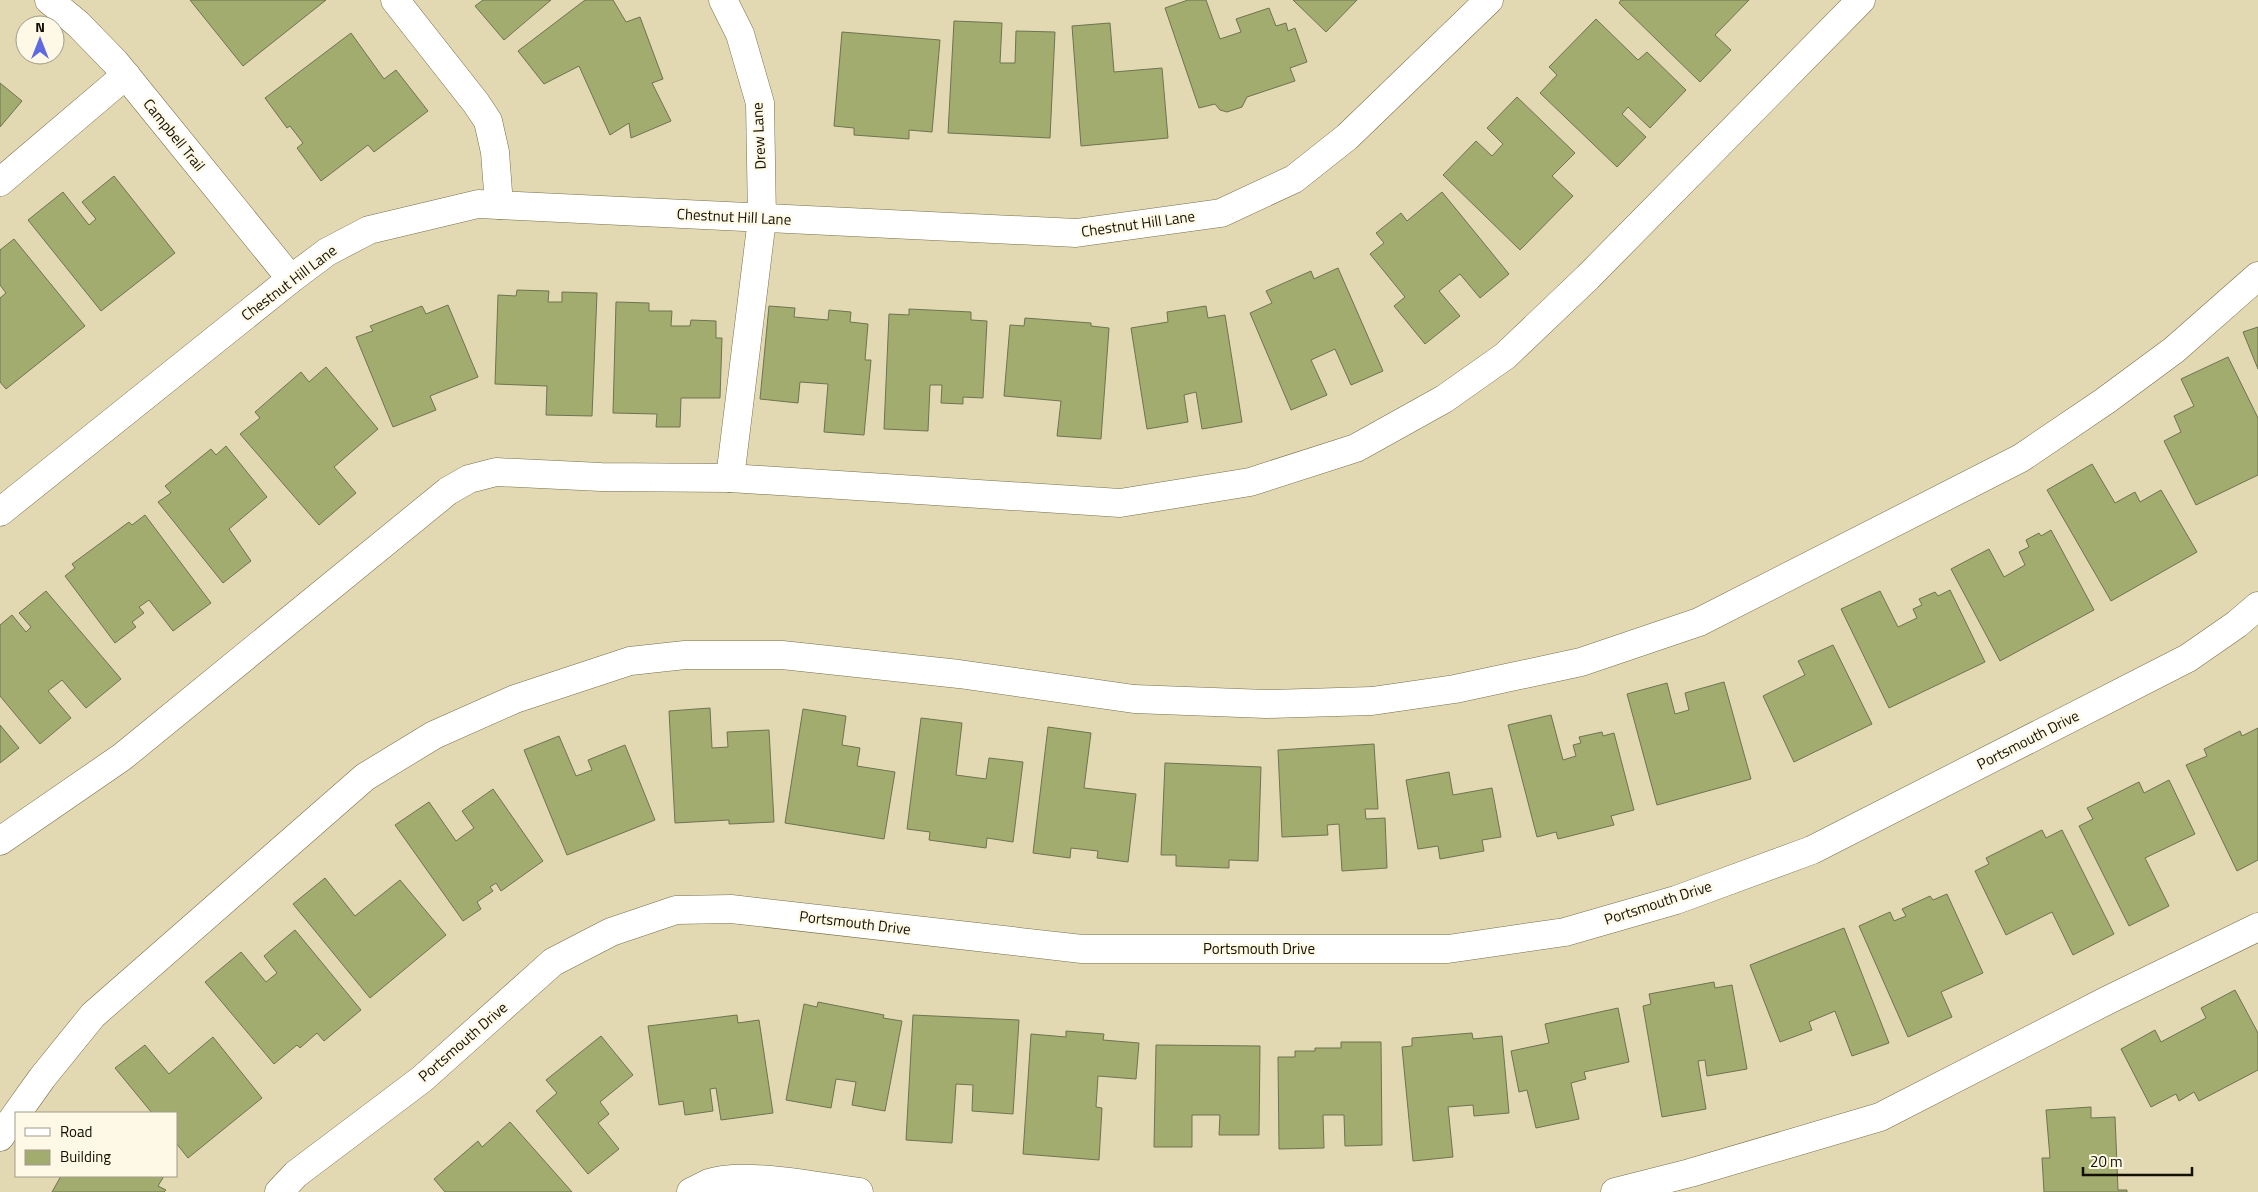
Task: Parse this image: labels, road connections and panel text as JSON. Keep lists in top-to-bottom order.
{
  "streets": {
    "street": [
      "Campbell Trail",
      "Drew Lane",
      "Chestnut Hill Lane",
      "Portsmouth Drive"
    ]
  },
  "crossings": [
    ["Campbell Trail", "Chestnut Hill Lane"],
    ["Drew Lane", "Chestnut Hill Lane"]
  ],
  "legend": ["Road", "Building"],
  "scale_bar": "20 m",
  "north": "top"
}
